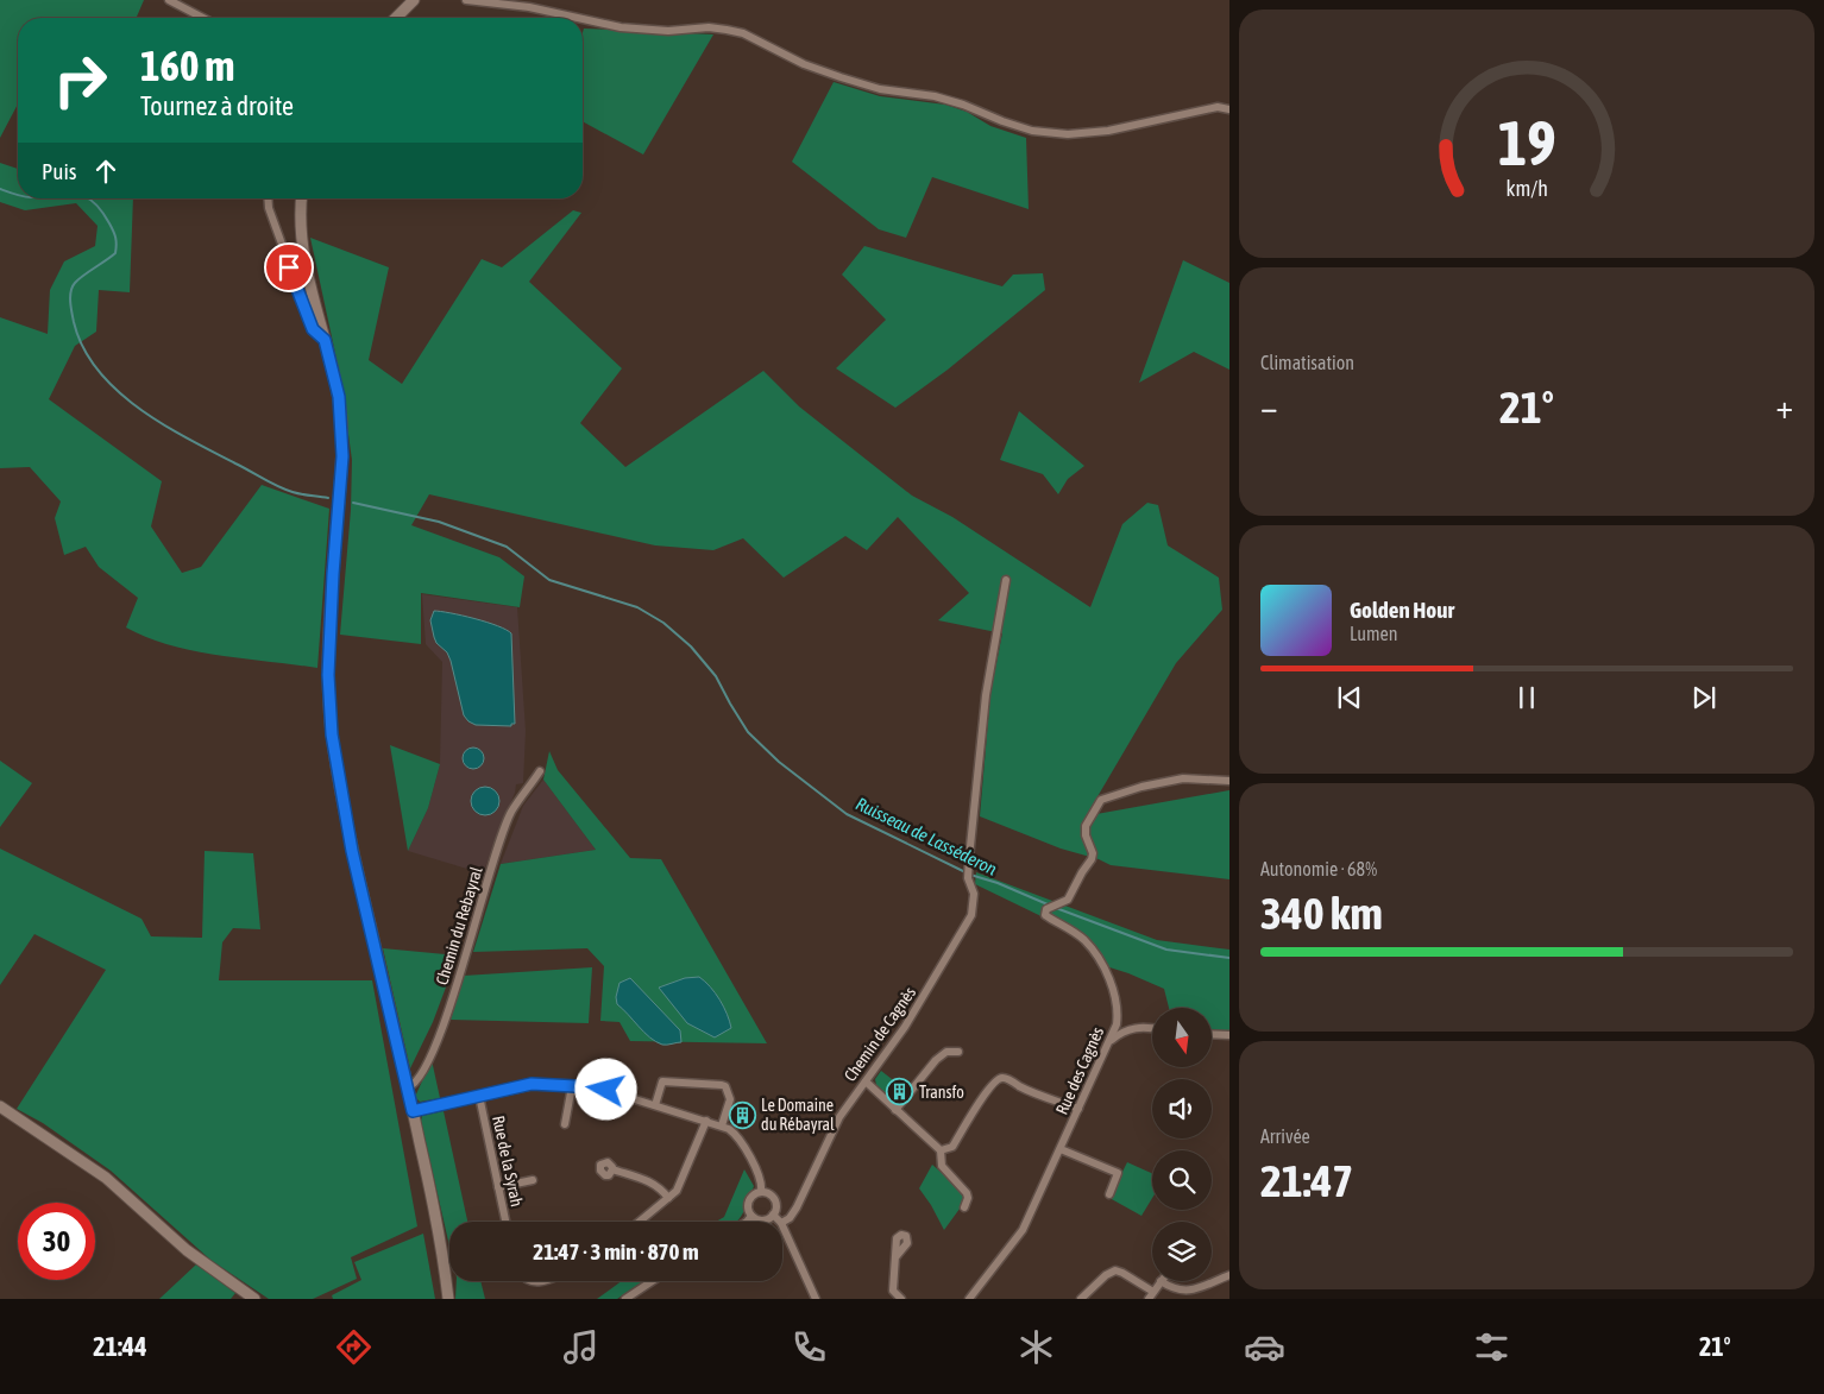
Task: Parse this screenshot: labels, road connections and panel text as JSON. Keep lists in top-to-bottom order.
{
  "streets": {
    "street": [
      "Chemin du Rebayral",
      "Chemin de Cagnès",
      "Rue des Cagnès",
      "Rue de la Syrah"
    ]
  },
  "water": ["Ruisseau de Lasséderon"],
  "places": {
    "building": ["Transfo", "Le Domaine du Rébayral"]
  },
  "north": "bottom",
  "page": {
    "turn": ["160 m", "Tournez à droite"],
    "then": "Puis",
    "tile": [
      "Climatisation",
      ["Autonomie · 68%", "340 km"],
      ["Arrivée", "21:47"]
    ],
    "heat": ["−", "21°", "+"],
    "song": ["Golden Hour", "Lumen"],
    "limit": "30",
    "trip": "21:47 · 3 min · 870 m",
    "tabs": ["21:44", "21°"],
    "gauge": ["19", "km/h"]
  }
}
